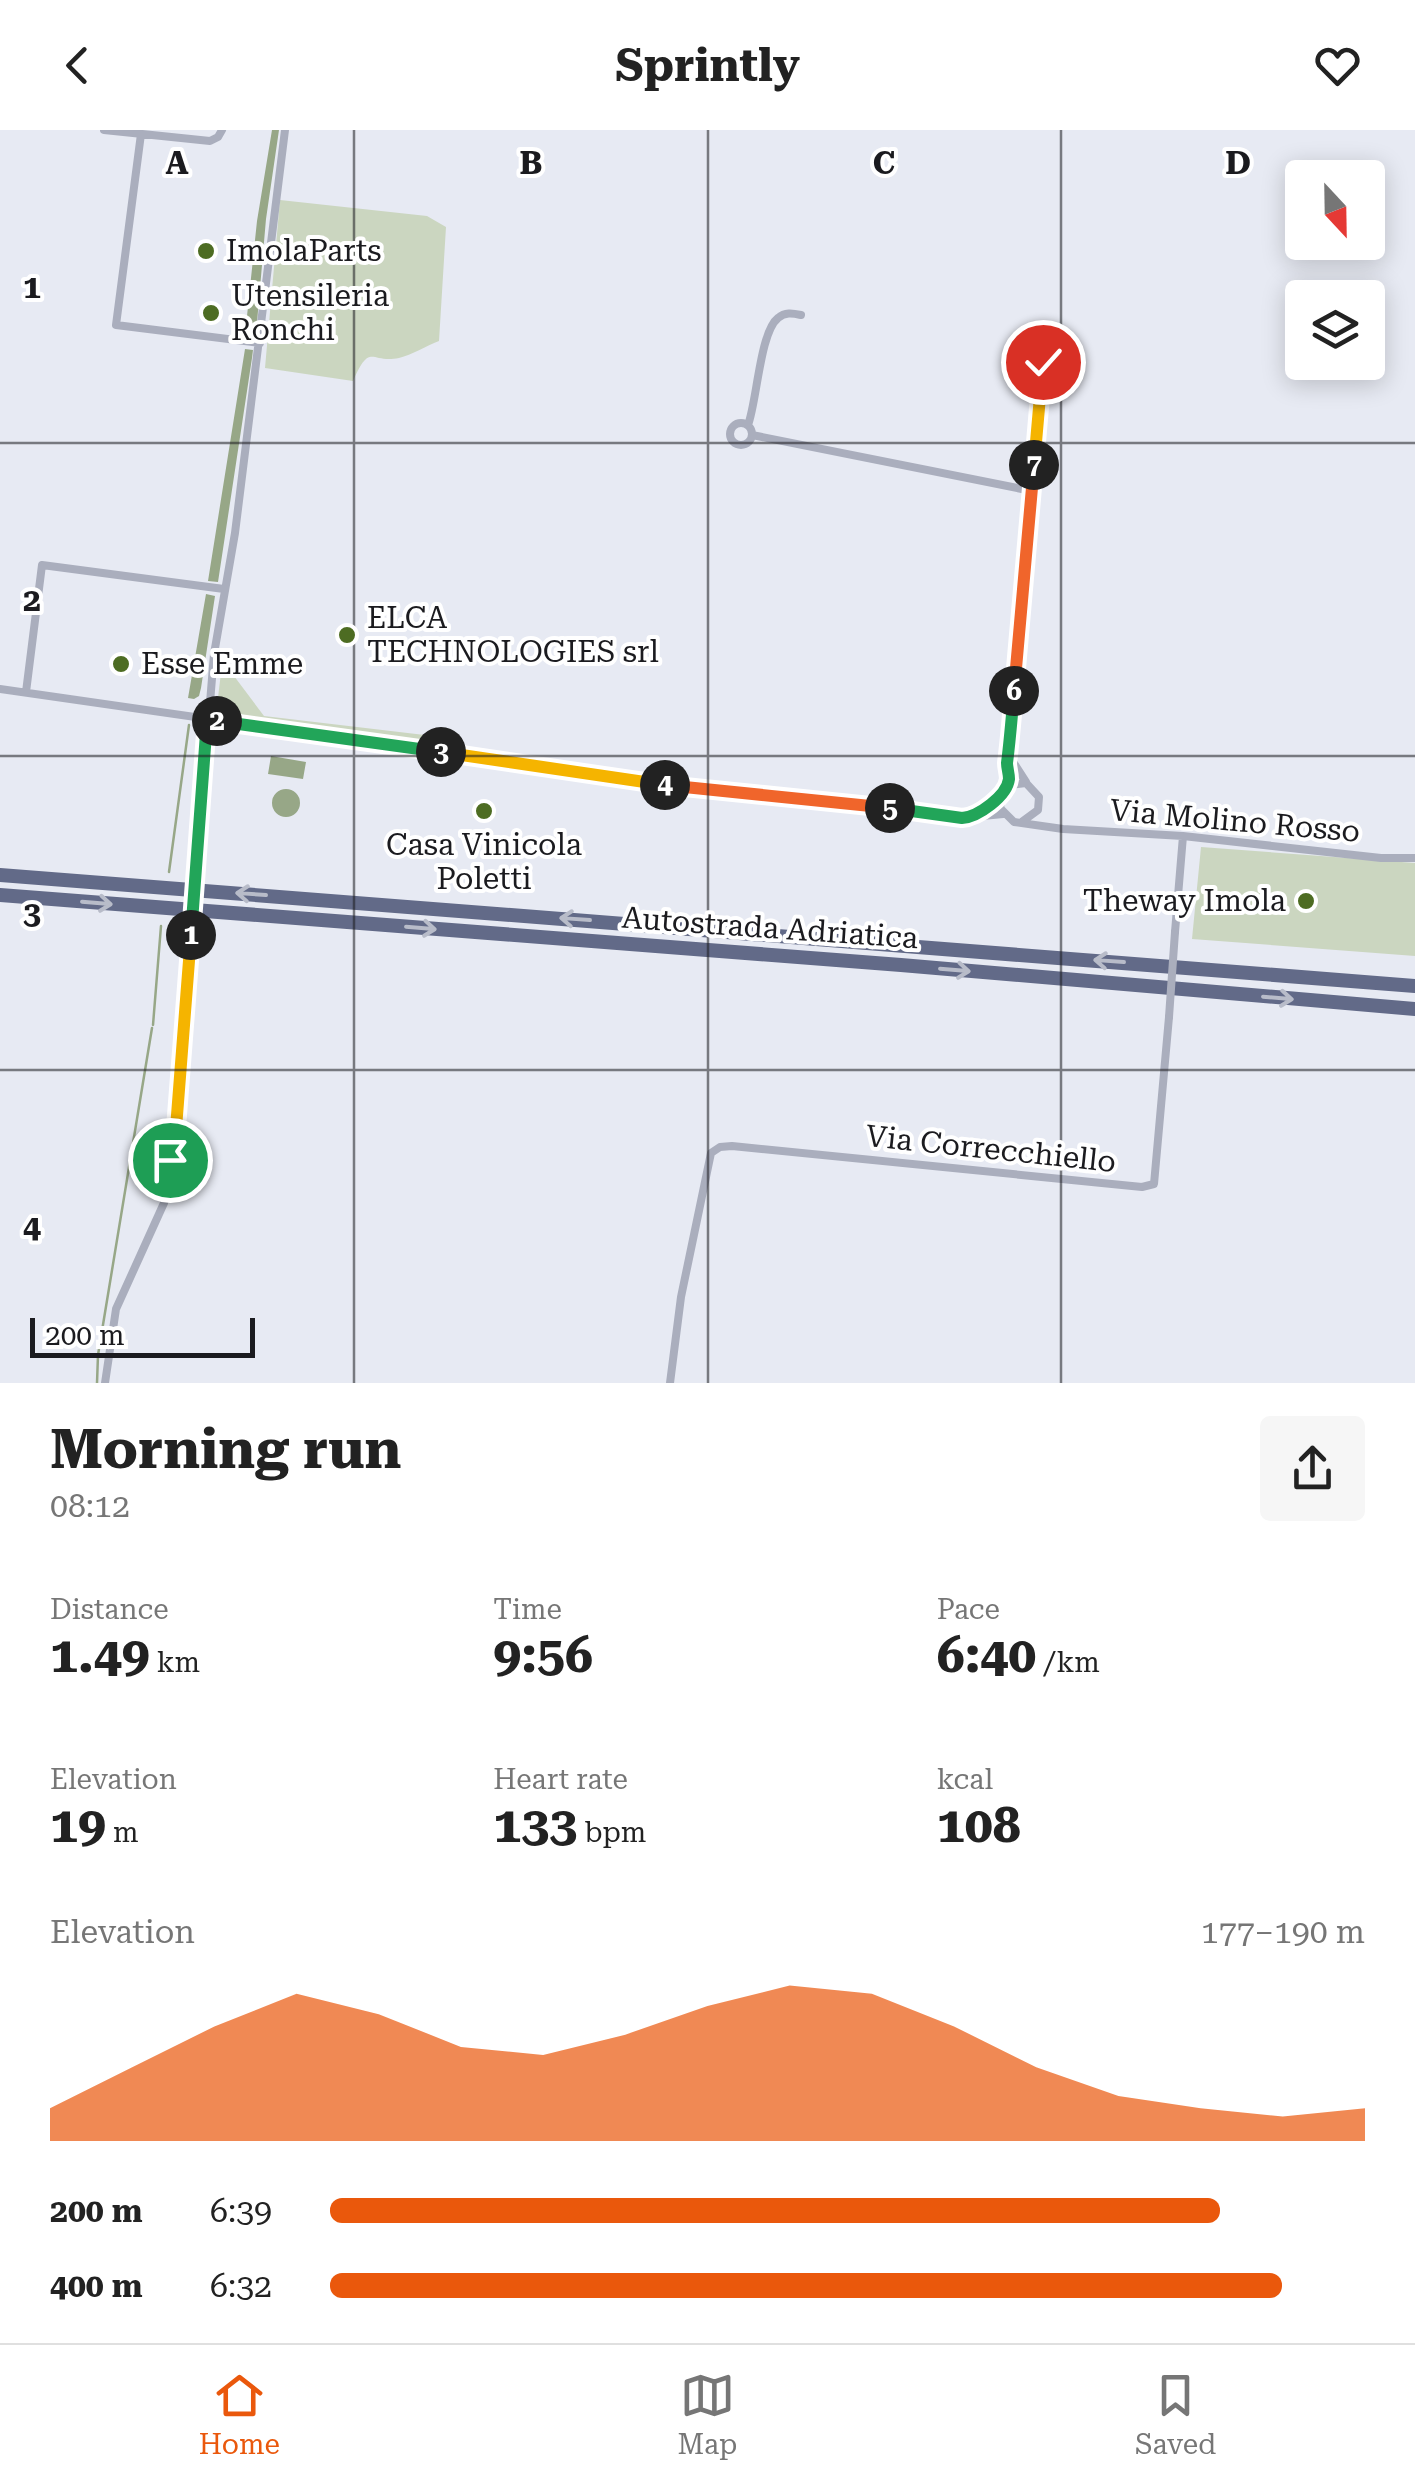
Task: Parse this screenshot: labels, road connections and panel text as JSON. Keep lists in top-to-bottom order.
{
  "streets": {
    "highway": ["Autostrada Adriatica"],
    "street": ["Via Molino Rosso", "Via Correcchiello"]
  },
  "crossings": [
    ["Via Molino Rosso", "Via Correcchiello"]
  ],
  "places": [
    "ImolaParts",
    "Utensileria Ronchi",
    "ELCA TECHNOLOGIES srl",
    "Esse Emme",
    "Casa Vinicola Poletti",
    "Theway Imola"
  ],
  "scale_bar": "200 m",
  "north": "bottom",
  "page": {
    "header": "Sprintly",
    "pins": [
      "7",
      "6",
      "2",
      "3",
      "4",
      "5",
      "1"
    ],
    "scale": "200 m",
    "heading": ["Morning run", "08:12"],
    "stats": [
      ["Distance", "1.49 km"],
      ["Time", "9:56"],
      ["Pace", "6:40 /km"],
      ["Elevation", "19 m"],
      ["Heart rate", "133 bpm"],
      ["kcal", "108"]
    ],
    "chart": ["Elevation", "177–190 m"],
    "list": [
      {
        "name": "200 m",
        "note": "6:39"
      },
      {
        "name": "400 m",
        "note": "6:32"
      }
    ],
    "tabs": ["Home", "Map", "Saved"]
  },
  "grid": {
    "columns": [
      "A",
      "B",
      "C",
      "D"
    ],
    "rows": [
      "1",
      "2",
      "3",
      "4"
    ]
  }
}
